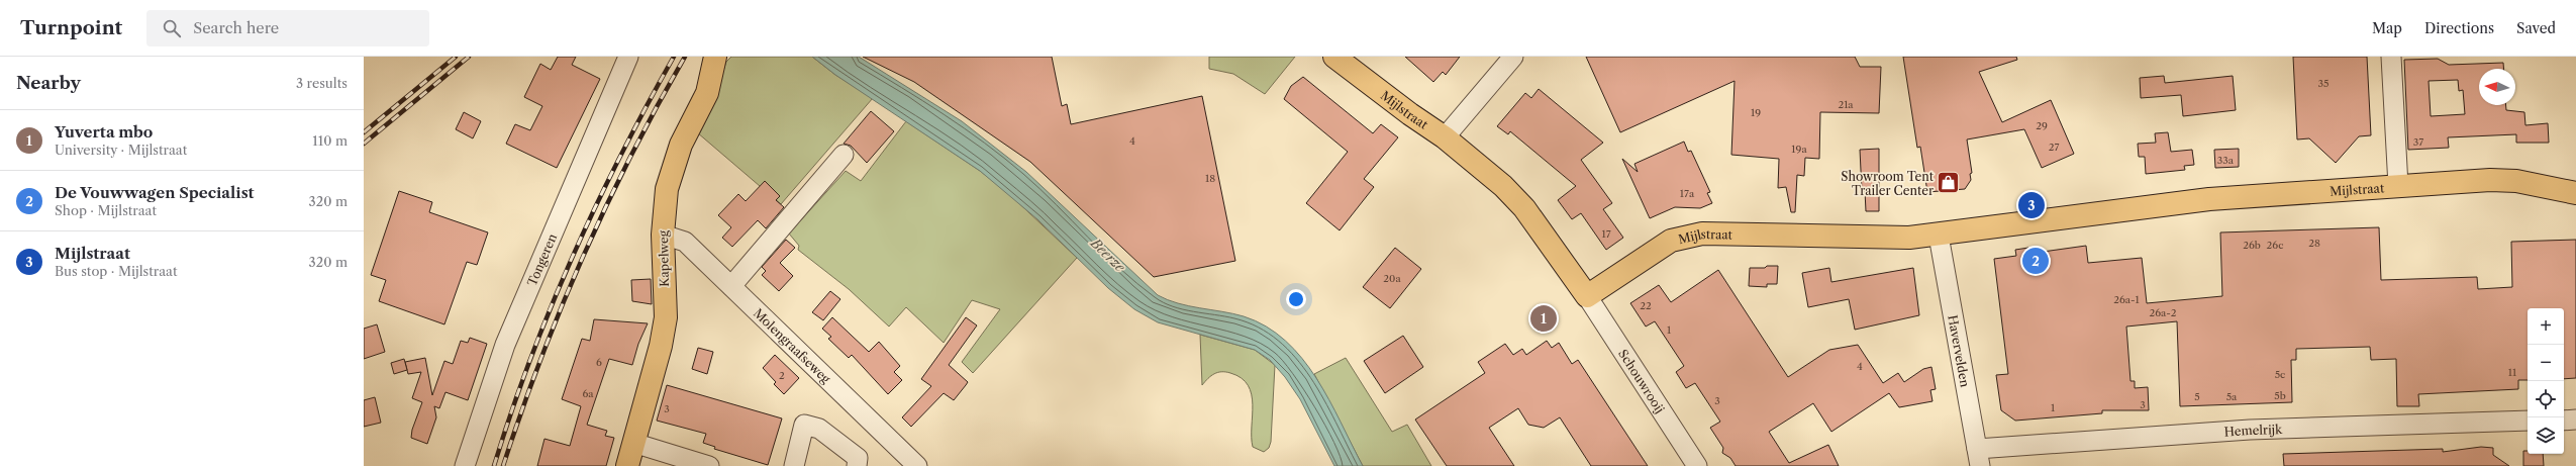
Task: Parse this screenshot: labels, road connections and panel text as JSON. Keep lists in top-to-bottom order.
{
  "streets": {
    "main road": ["Mijlstraat", "Kapelweg"],
    "street": [
      "Tongeren",
      "Molengraafseweg",
      "Havervelden",
      "Schouwrooij",
      "Hemelrijk"
    ]
  },
  "crossings": [
    ["Mijlstraat", "Havervelden"],
    ["Mijlstraat", "Schouwrooij"],
    ["Kapelweg", "Molengraafseweg"],
    ["Havervelden", "Hemelrijk"]
  ],
  "water": ["Beerze"],
  "places": {
    "shop": ["Showroom Tent Trailer Center"]
  },
  "house_numbers": [
    "35",
    "21a",
    "19",
    "29",
    "4",
    "37",
    "27",
    "19a",
    "33a",
    "18",
    "17a",
    "17",
    "28",
    "26b",
    "26c",
    "20a",
    "26a-1",
    "22",
    "26a-2",
    "1",
    "6",
    "4",
    "11",
    "5c",
    "2",
    "6a",
    "5b",
    "5",
    "5a",
    "3",
    "3",
    "1",
    "3"
  ],
  "north": "left",
  "page": {
    "header": "Turnpoint",
    "search": "Search here",
    "nav": ["Map", "Directions", "Saved"],
    "heading": ["Nearby", "3 results"],
    "list": [
      {
        "mark": "1",
        "name": "Yuverta mbo",
        "note": "University · Mijlstraat",
        "value": "110 m"
      },
      {
        "mark": "2",
        "name": "De Vouwwagen Specialist",
        "note": "Shop · Mijlstraat",
        "value": "320 m"
      },
      {
        "mark": "3",
        "name": "Mijlstraat",
        "note": "Bus stop · Mijlstraat",
        "value": "320 m"
      }
    ],
    "pins": ["3", "2", "1"],
    "map_buttons": ["+", "−"]
  }
}
